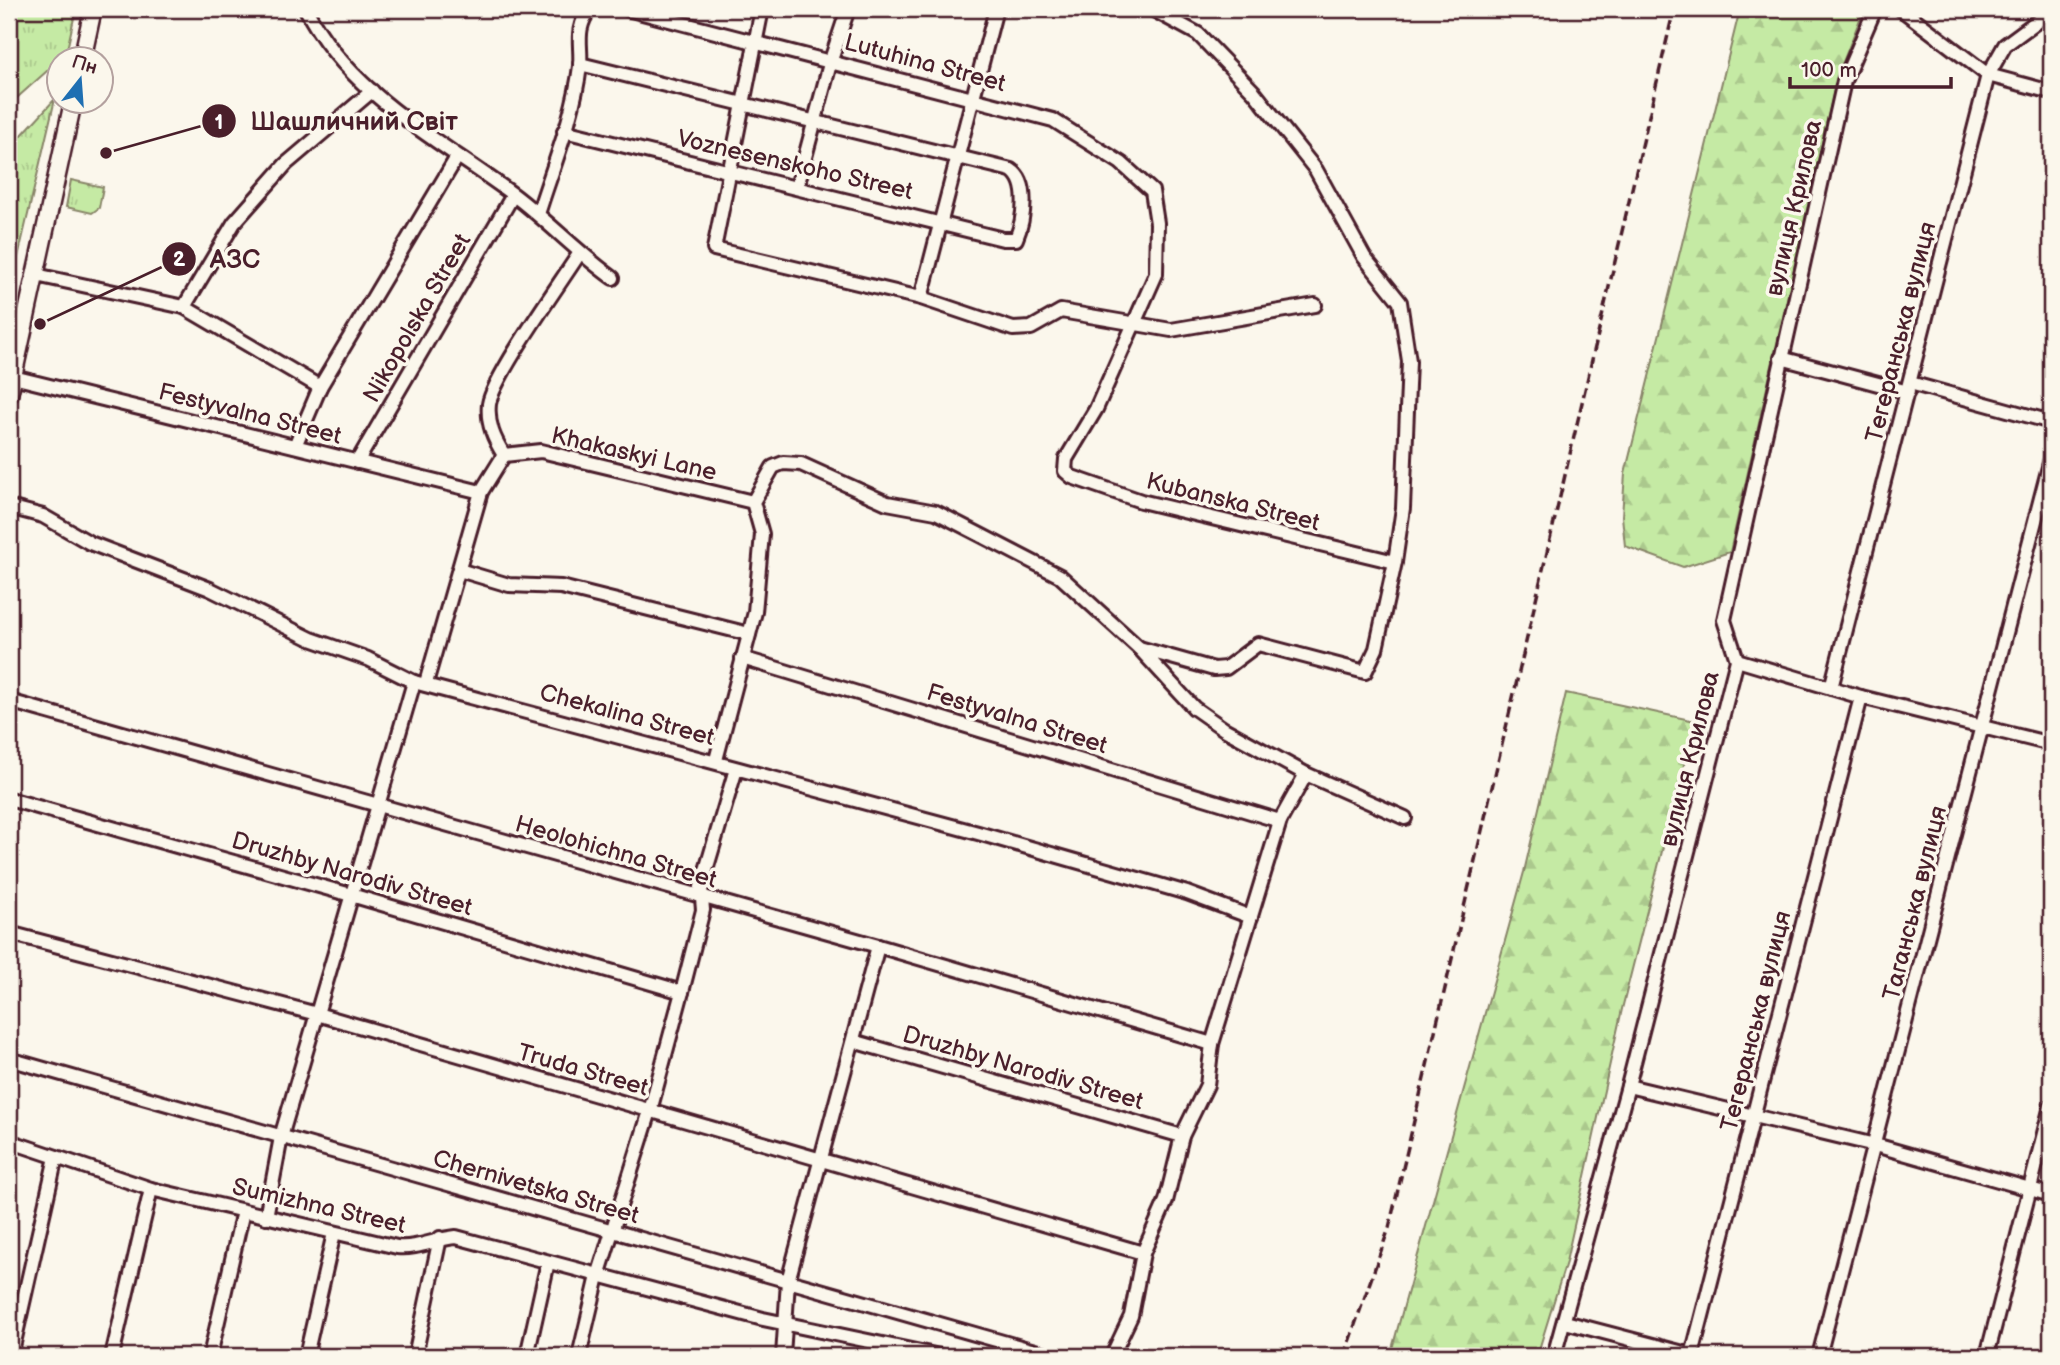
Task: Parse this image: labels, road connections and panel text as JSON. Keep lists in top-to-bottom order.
{
  "streets": {
    "street": [
      "Lutuhina Street",
      "Voznesenskoho Street",
      "вулиця Крилова",
      "Nikopolska Street",
      "Тегеранська вулиця",
      "Festyvalna Street",
      "Khakaskyi Lane",
      "Kubanska Street",
      "Chekalina Street",
      "Heolohichna Street",
      "Druzhby Narodiv Street",
      "Таганська вулиця",
      "Truda Street",
      "Chernivetska Street",
      "Sumizhna Street"
    ]
  },
  "crossings": [
    ["Lutuhina Street", "Kubanska Street"],
    ["Nikopolska Street", "Festyvalna Street"]
  ],
  "places": ["Шашличний Світ", "АЗС"],
  "scale_bar": "100 m",
  "north": "top"
}
